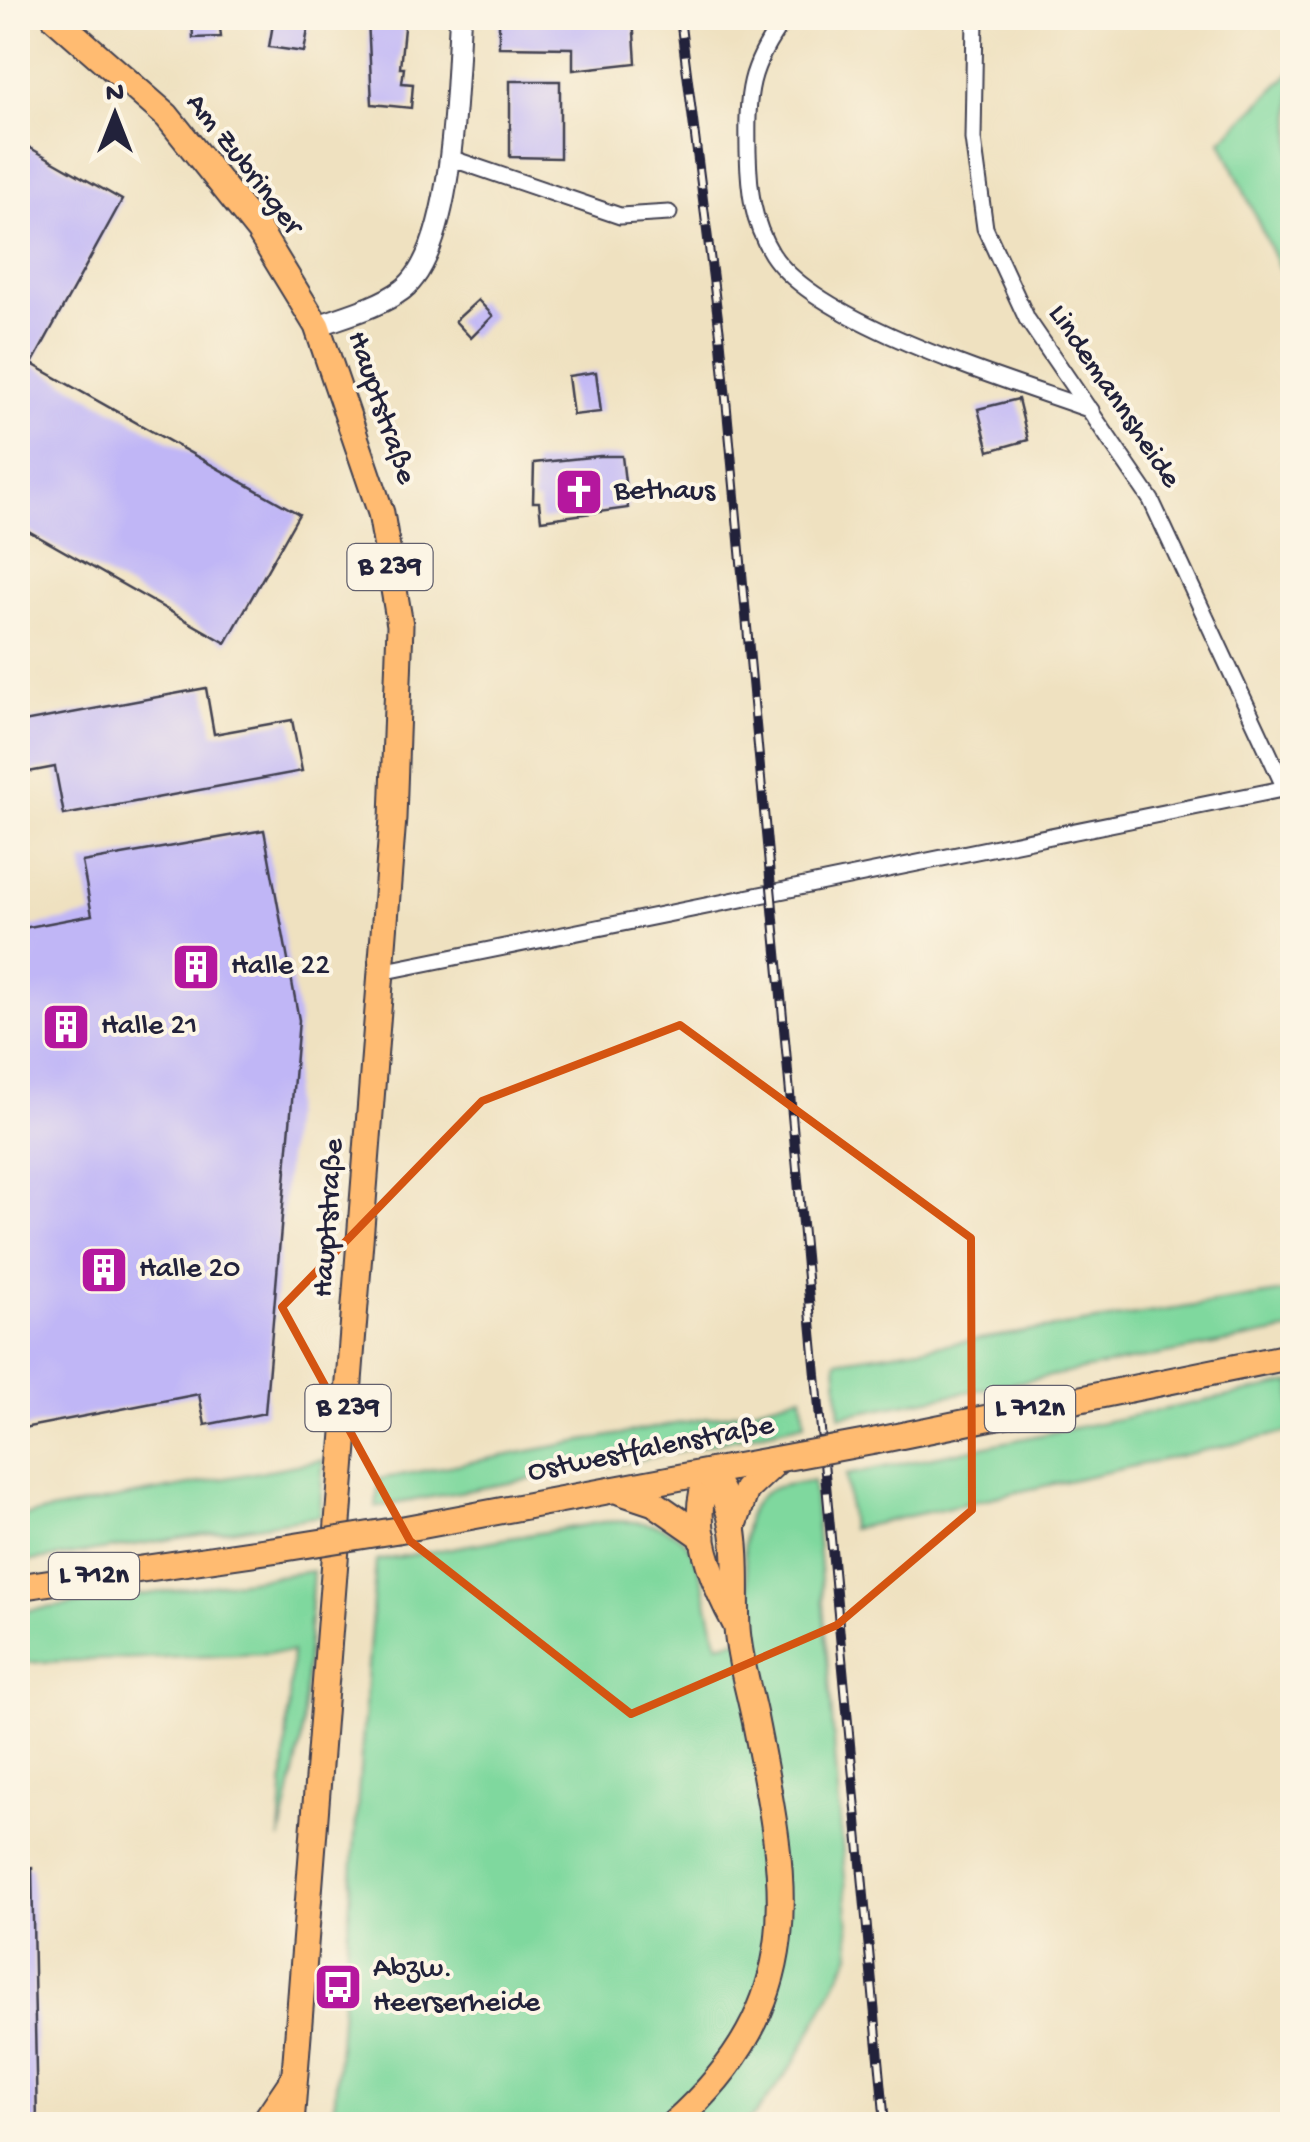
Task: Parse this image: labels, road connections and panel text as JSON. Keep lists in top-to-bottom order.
{
  "streets": {
    "main road": [
      "Am Zubringer",
      "Hauptstraße",
      "B 239",
      "L 712n",
      "Ostwestfalenstraße"
    ],
    "street": ["Lindemannsheide"]
  },
  "crossings": [
    ["Am Zubringer", "Hauptstraße"]
  ],
  "places": {
    "church": ["Bethaus"],
    "building": ["Halle 22", "Halle 21", "Halle 20"],
    "bus stop": ["Abzw. Heerserheide"]
  },
  "north": "top"
}
